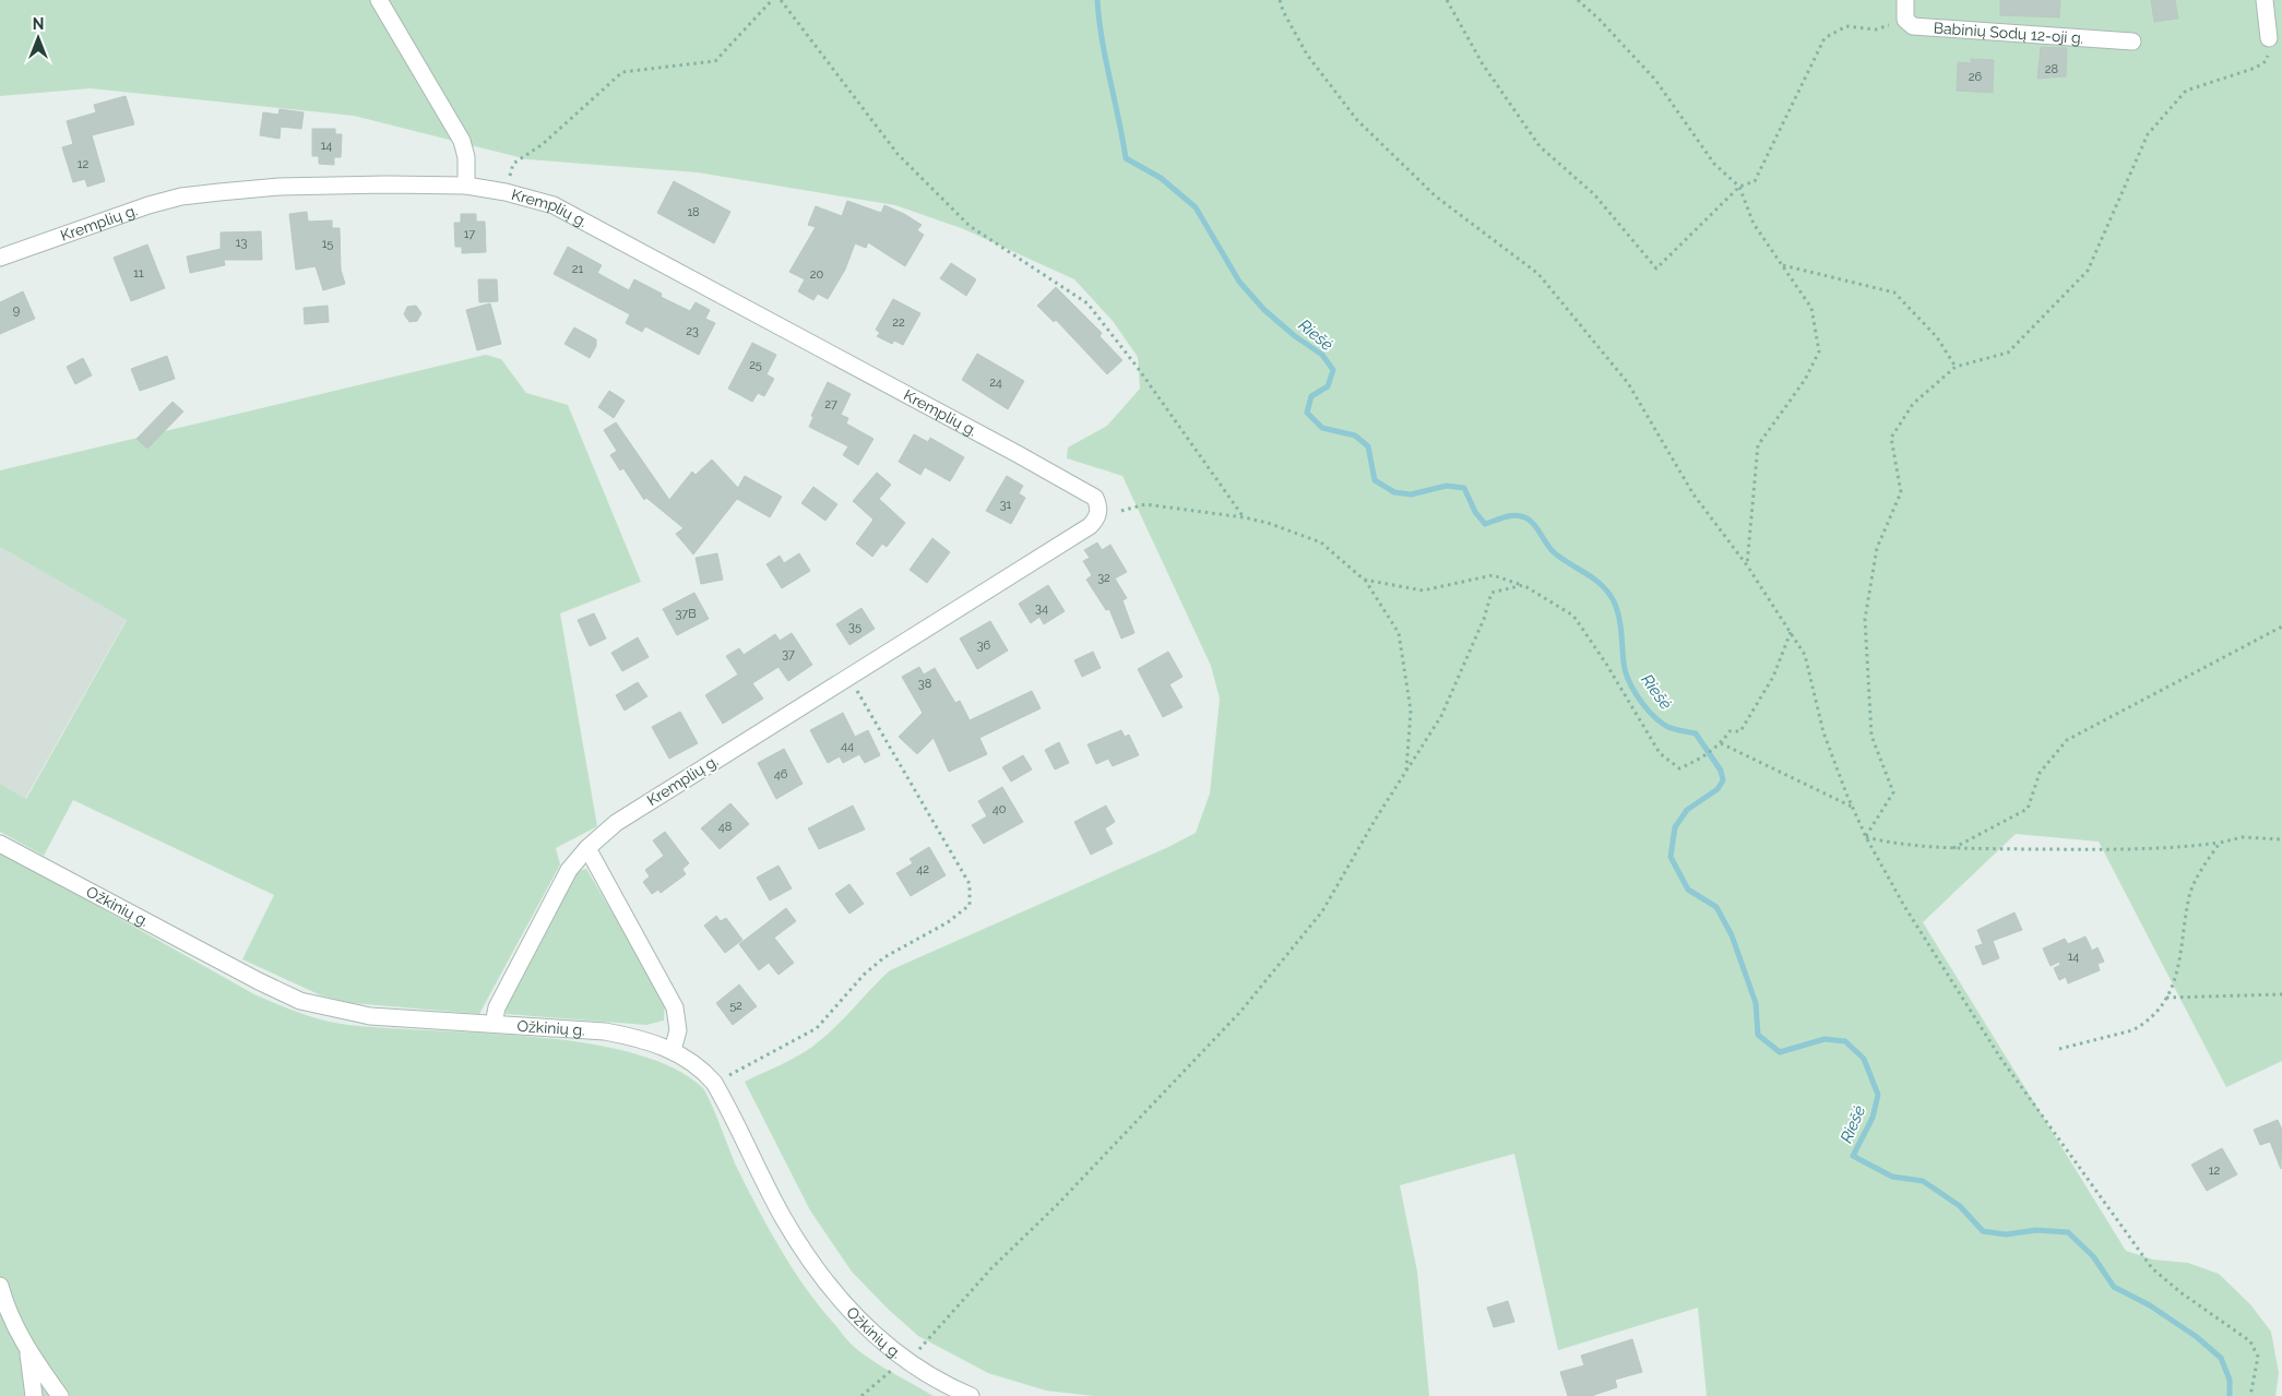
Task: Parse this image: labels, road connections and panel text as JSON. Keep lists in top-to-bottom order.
{
  "streets": {
    "street": ["Babinių Sodų 12-oji g.", "Kremplių g.", "Ožkinių g."]
  },
  "crossings": [
    ["Kremplių g.", "Ožkinių g."]
  ],
  "water": ["Riešė"],
  "house_numbers": [
    "28",
    "26",
    "14",
    "12",
    "18",
    "17",
    "13",
    "15",
    "21",
    "11",
    "20",
    "9",
    "22",
    "23",
    "25",
    "24",
    "27",
    "31",
    "32",
    "34",
    "37B",
    "35",
    "36",
    "37",
    "38",
    "44",
    "46",
    "40",
    "48",
    "42",
    "14",
    "52",
    "12"
  ],
  "north": "top"
}
